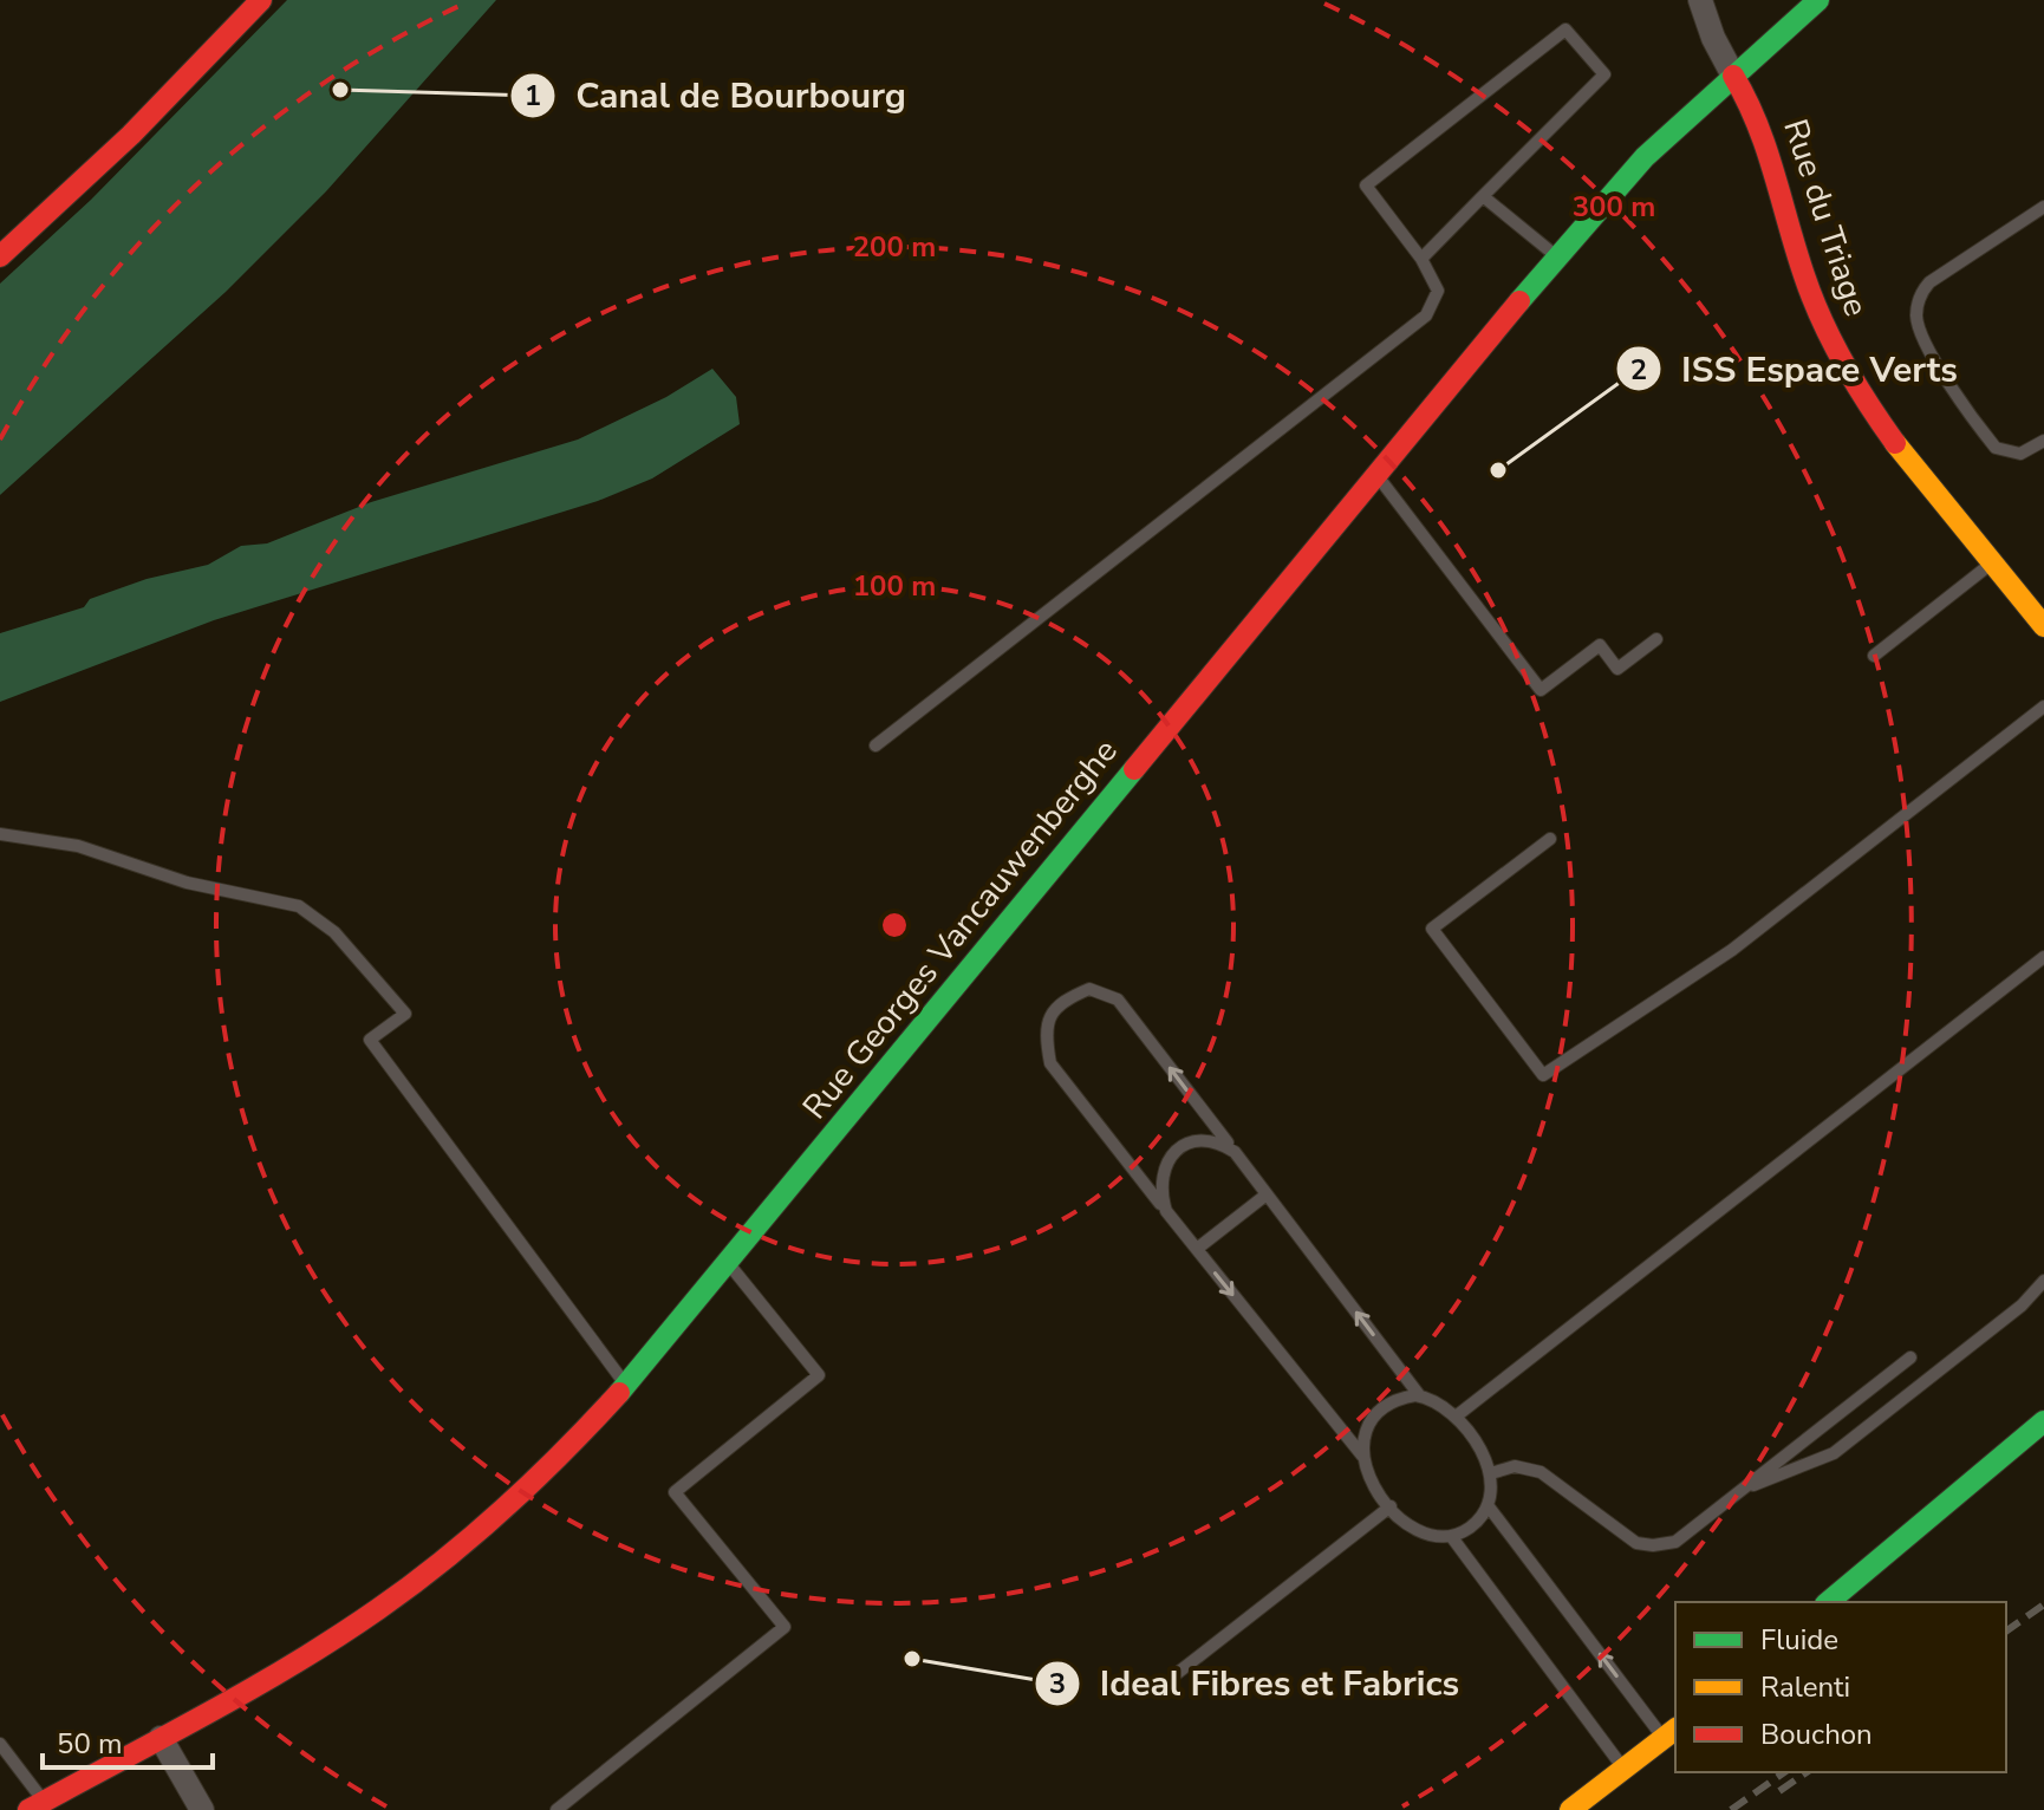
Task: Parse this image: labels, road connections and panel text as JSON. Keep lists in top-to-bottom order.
{
  "streets": {
    "street": ["Rue du Triage", "Rue Georges Vancauwenberghe"]
  },
  "crossings": [
    ["Rue du Triage", "Rue Georges Vancauwenberghe"]
  ],
  "places": ["Canal de Bourbourg", "ISS Espace Verts", "Ideal Fibres et Fabrics"],
  "legend": ["Fluide", "Ralenti", "Bouchon"],
  "scale_bar": "50 m",
  "rings": ["300 m", "200 m", "100 m"]
}
